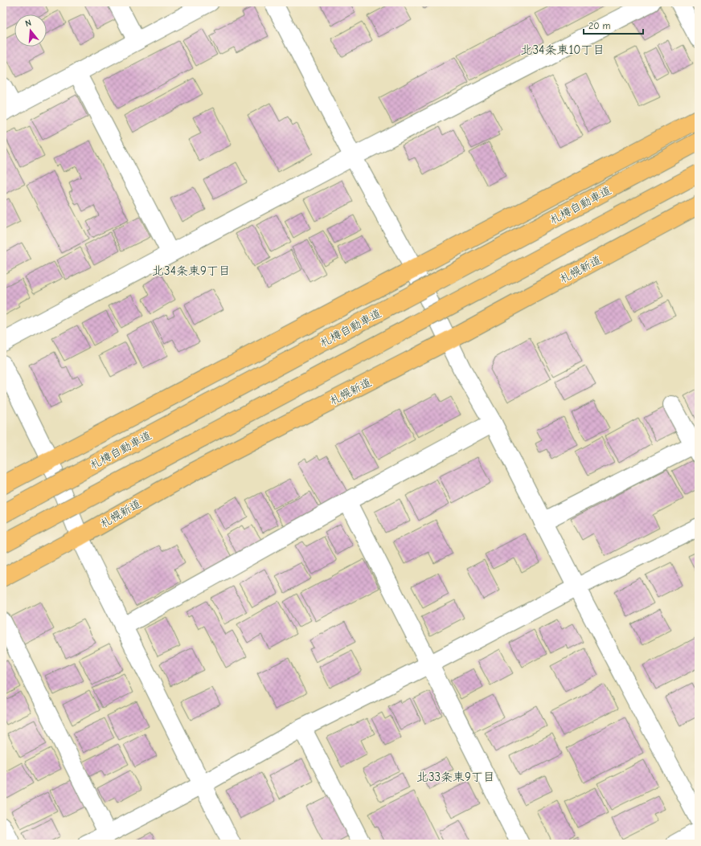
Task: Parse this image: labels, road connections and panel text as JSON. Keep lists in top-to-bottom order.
{
  "streets": {
    "highway": ["札樽自動車道", "札幌新道"]
  },
  "districts": ["北34条東10丁目", "北34条東9丁目", "北33条東9丁目"],
  "scale_bar": "20 m",
  "north": "top"
}
